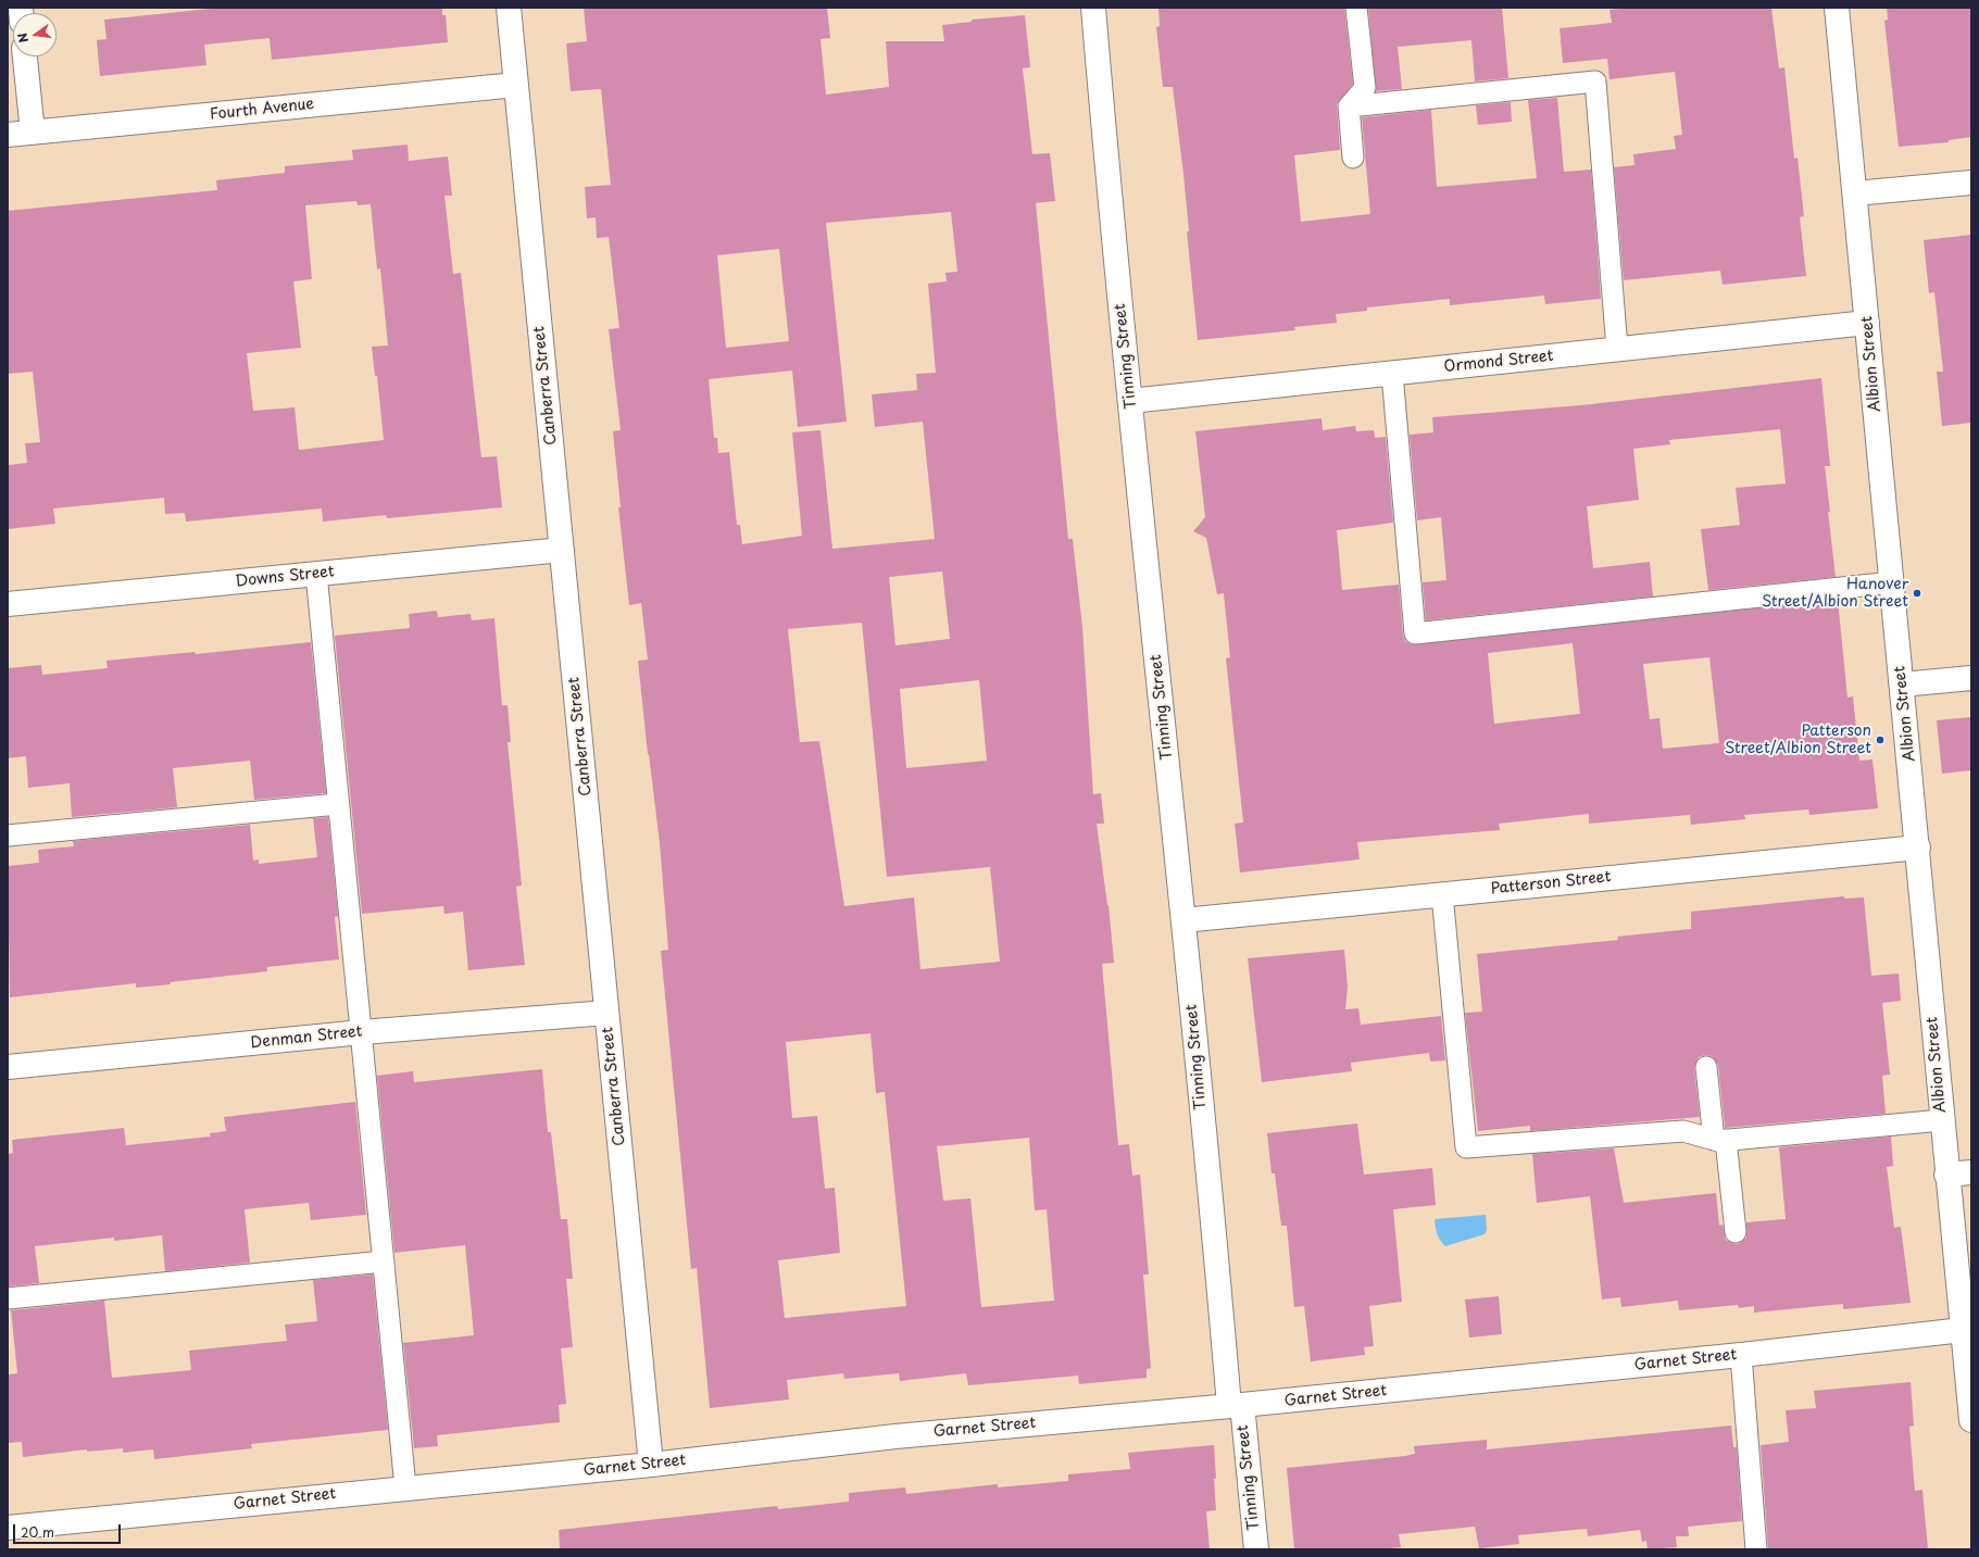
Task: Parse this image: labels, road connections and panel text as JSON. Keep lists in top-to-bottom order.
{
  "streets": {
    "street": [
      "Fourth Avenue",
      "Tinning Street",
      "Ormond Street",
      "Albion Street",
      "Canberra Street",
      "Downs Street",
      "Patterson Street",
      "Denman Street",
      "Garnet Street"
    ]
  },
  "crossings": [
    ["Fourth Avenue", "Canberra Street"],
    ["Tinning Street", "Ormond Street"],
    ["Tinning Street", "Patterson Street"],
    ["Tinning Street", "Garnet Street"],
    ["Ormond Street", "Albion Street"],
    ["Albion Street", "Patterson Street"],
    ["Albion Street", "Garnet Street"],
    ["Canberra Street", "Downs Street"],
    ["Canberra Street", "Denman Street"],
    ["Canberra Street", "Garnet Street"]
  ],
  "places": ["Hanover Street/Albion Street", "Patterson Street/Albion Street"],
  "scale_bar": "20 m",
  "north": "left"
}
